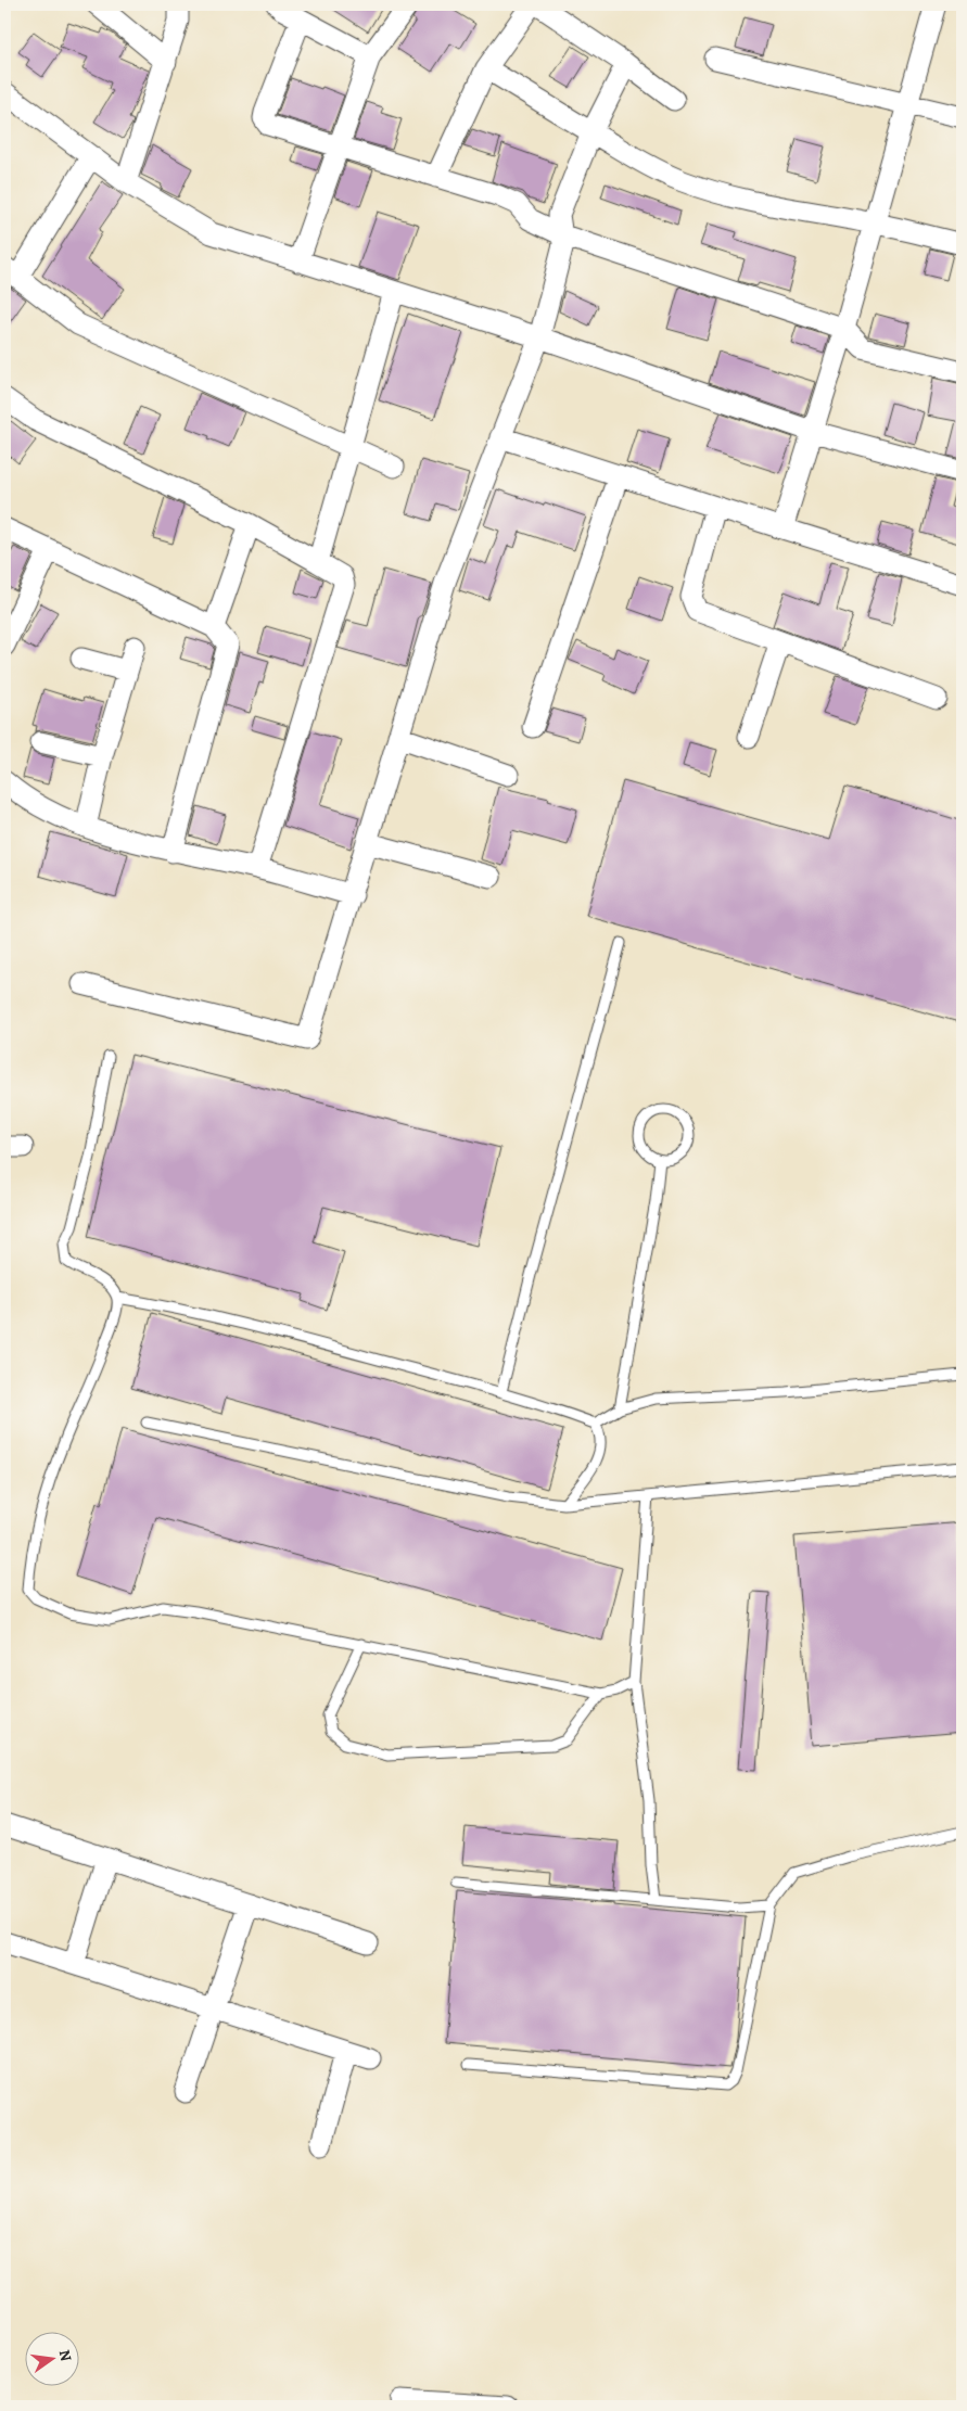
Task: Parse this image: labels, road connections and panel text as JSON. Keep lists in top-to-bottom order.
{
  "north": "right"
}
